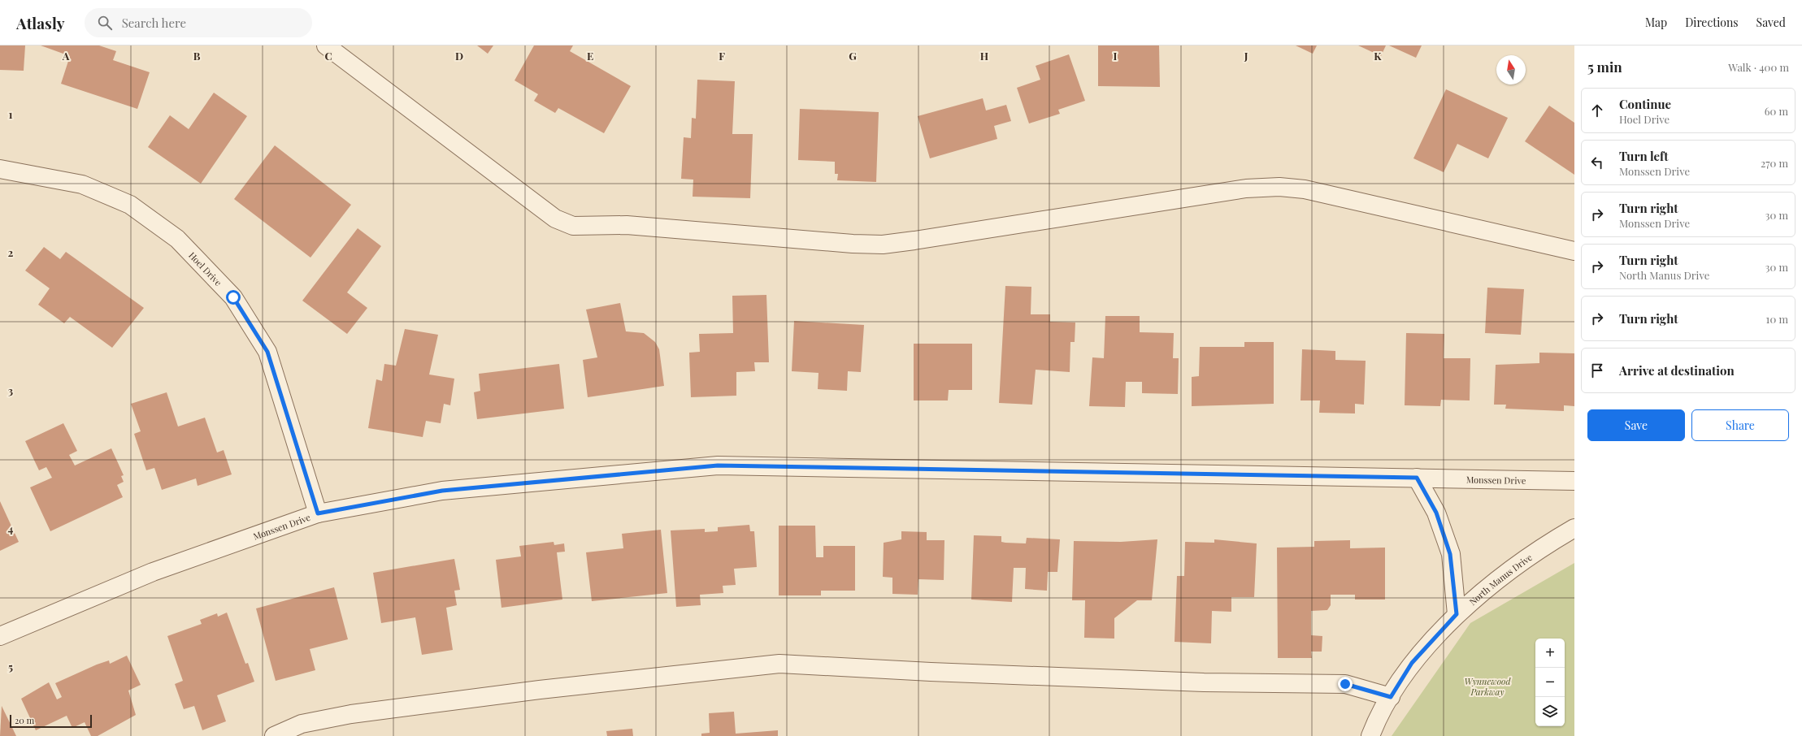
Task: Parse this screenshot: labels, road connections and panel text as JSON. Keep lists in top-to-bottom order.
{
  "streets": {
    "street": ["Hoel Drive", "Monssen Drive", "North Manus Drive"]
  },
  "crossings": [
    ["Hoel Drive", "Monssen Drive"]
  ],
  "parks": ["Wynnewood Parkway"],
  "scale_bar": "20 m",
  "north": "top",
  "page": {
    "header": "Atlasly",
    "search": "Search here",
    "nav": ["Map", "Directions", "Saved"],
    "heading": ["5 min", "Walk · 400 m"],
    "list": [
      ["Continue", "Hoel Drive", "60 m"],
      ["Turn left", "Monssen Drive", "270 m"],
      ["Turn right", "Monssen Drive", "30 m"],
      ["Turn right", "North Manus Drive", "30 m"],
      ["Turn right", "10 m"],
      "Arrive at destination"
    ],
    "buttons": ["Save", "Share"],
    "map_buttons": ["+", "−"],
    "scale": "20 m"
  },
  "grid": {
    "columns": [
      "A",
      "B",
      "C",
      "D",
      "E",
      "F",
      "G",
      "H",
      "I",
      "J",
      "K"
    ],
    "rows": [
      "1",
      "2",
      "3",
      "4",
      "5"
    ]
  }
}
